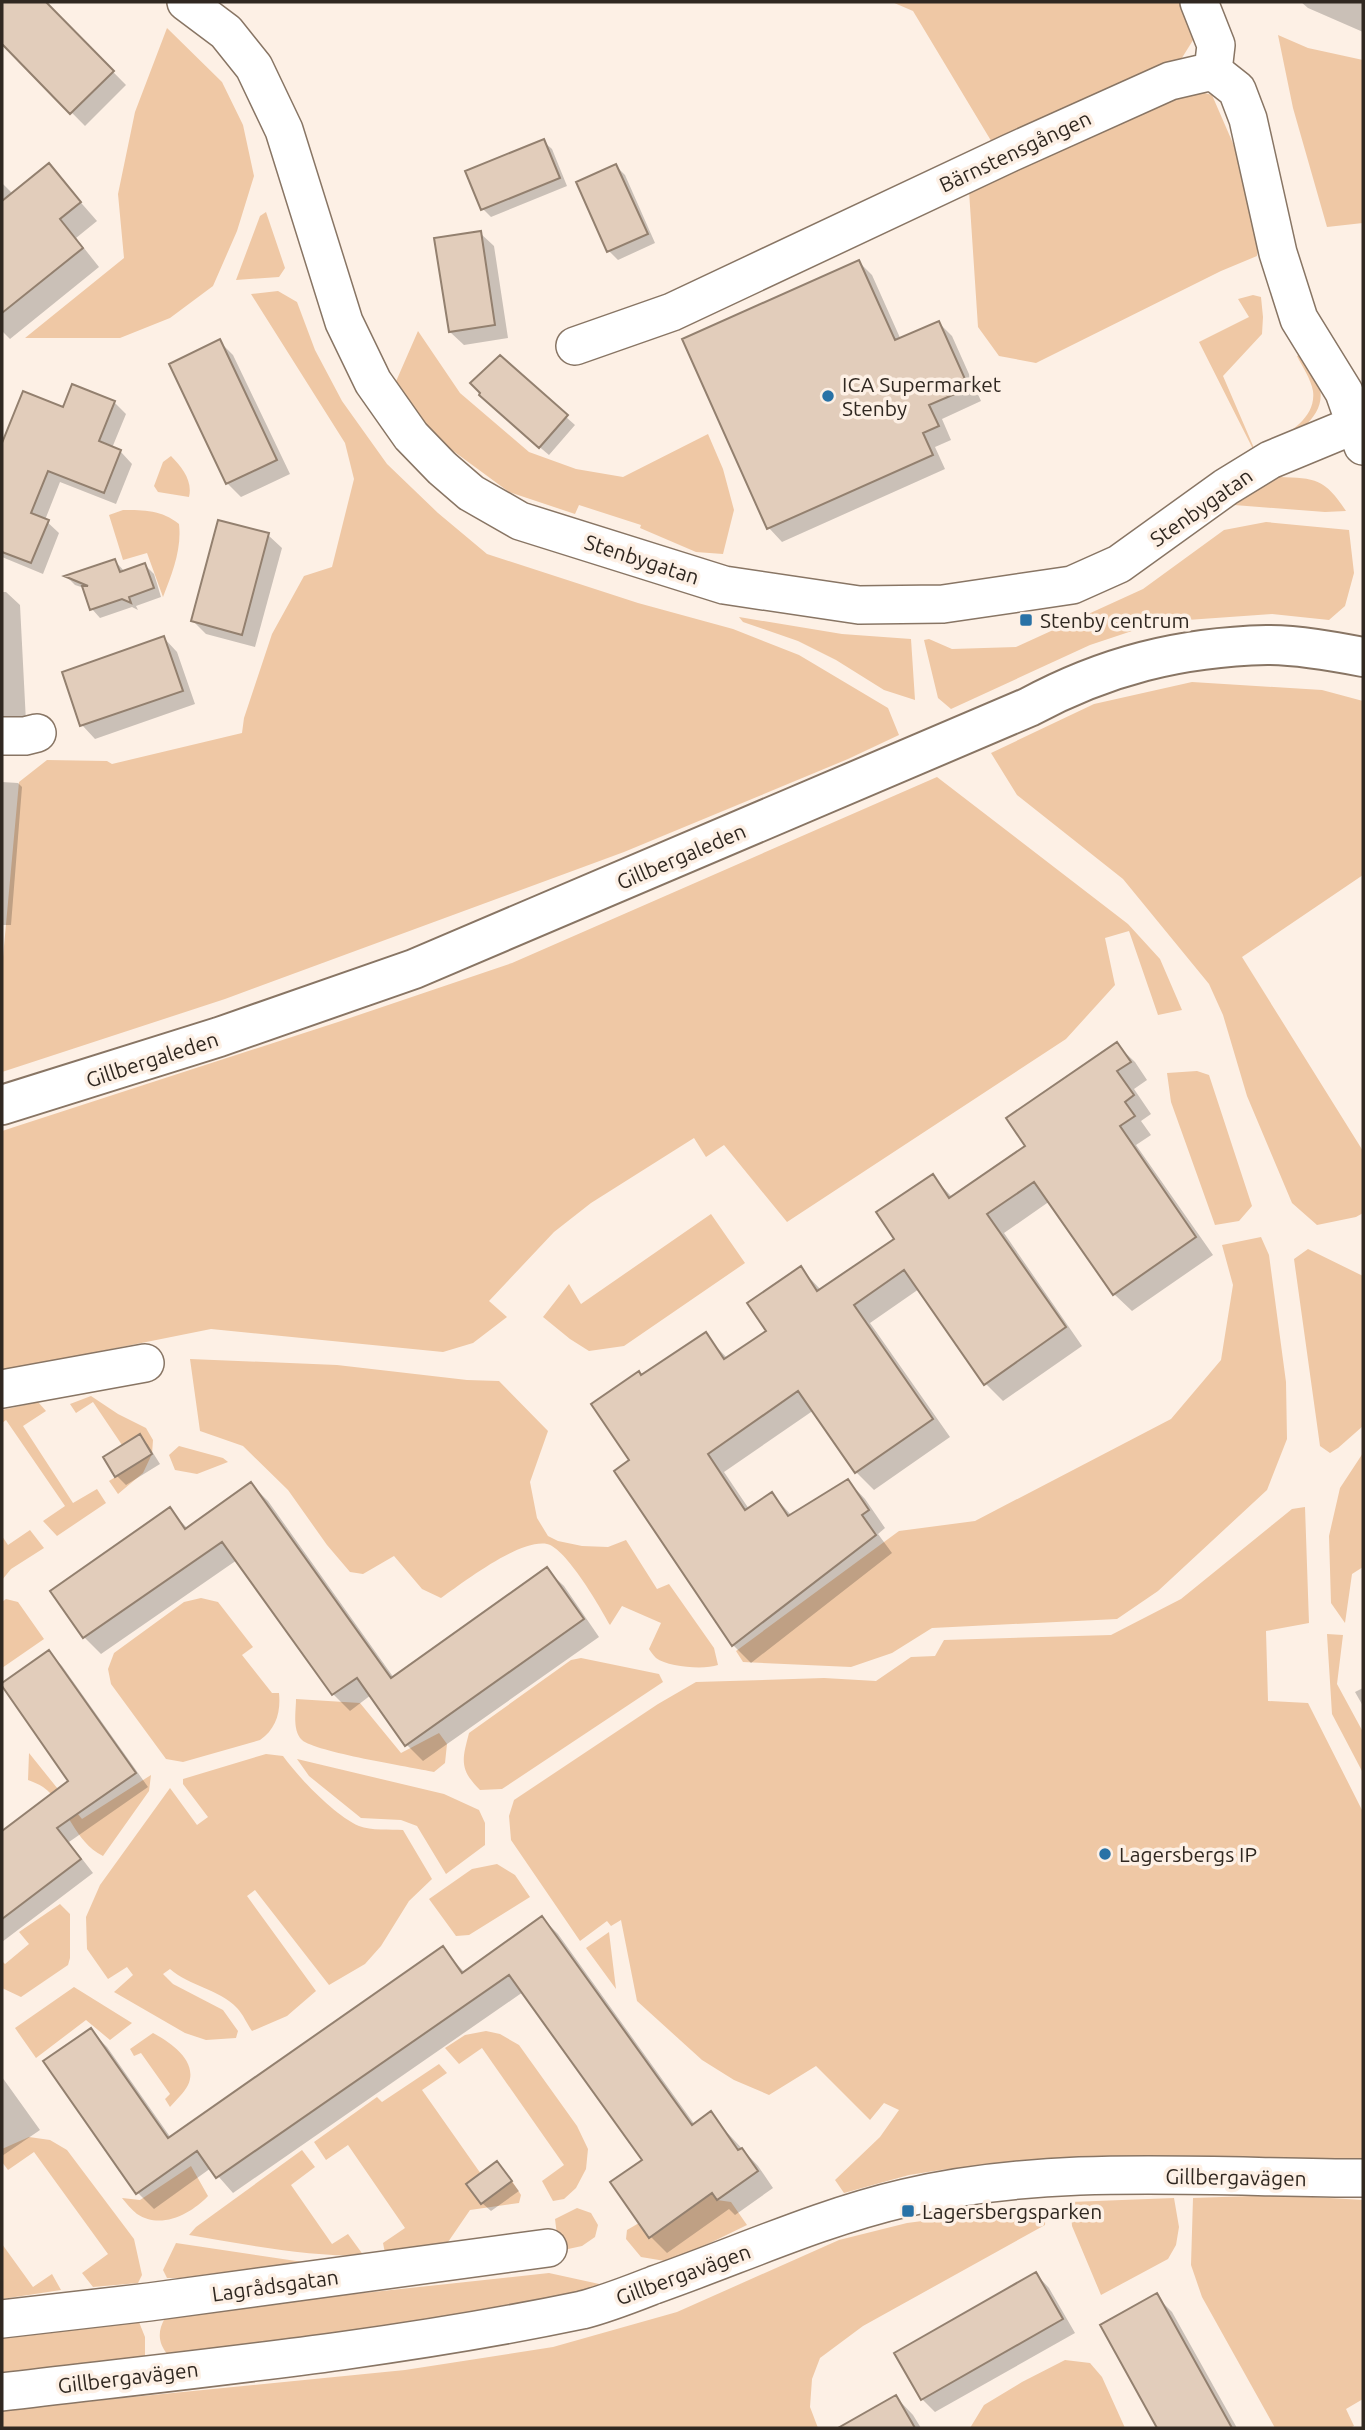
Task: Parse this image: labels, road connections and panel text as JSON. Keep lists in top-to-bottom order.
{
  "streets": {
    "main road": ["Gillbergaleden"],
    "street": [
      "Bärnstensgången",
      "Stenbygatan",
      "Gillbergavägen",
      "Lagrådsgatan"
    ]
  },
  "crossings": [
    ["Bärnstensgången", "Stenbygatan"]
  ],
  "places": {
    "other": ["ICA Supermarket Stenby", "Lagersbergs IP"],
    "transit": ["Stenby centrum", "Lagersbergsparken"]
  }
}
